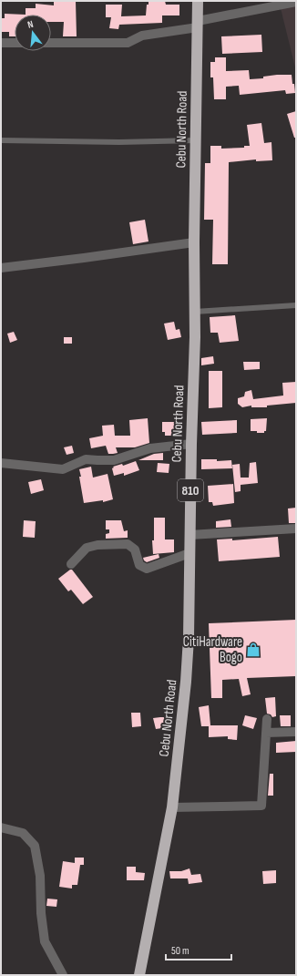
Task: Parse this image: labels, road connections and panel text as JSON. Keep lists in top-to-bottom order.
{
  "streets": {
    "highway": ["Cebu North Road", "810"]
  },
  "places": {
    "shop": ["CitiHardware Bogo"]
  },
  "scale_bar": "50 m",
  "north": "top"
}
